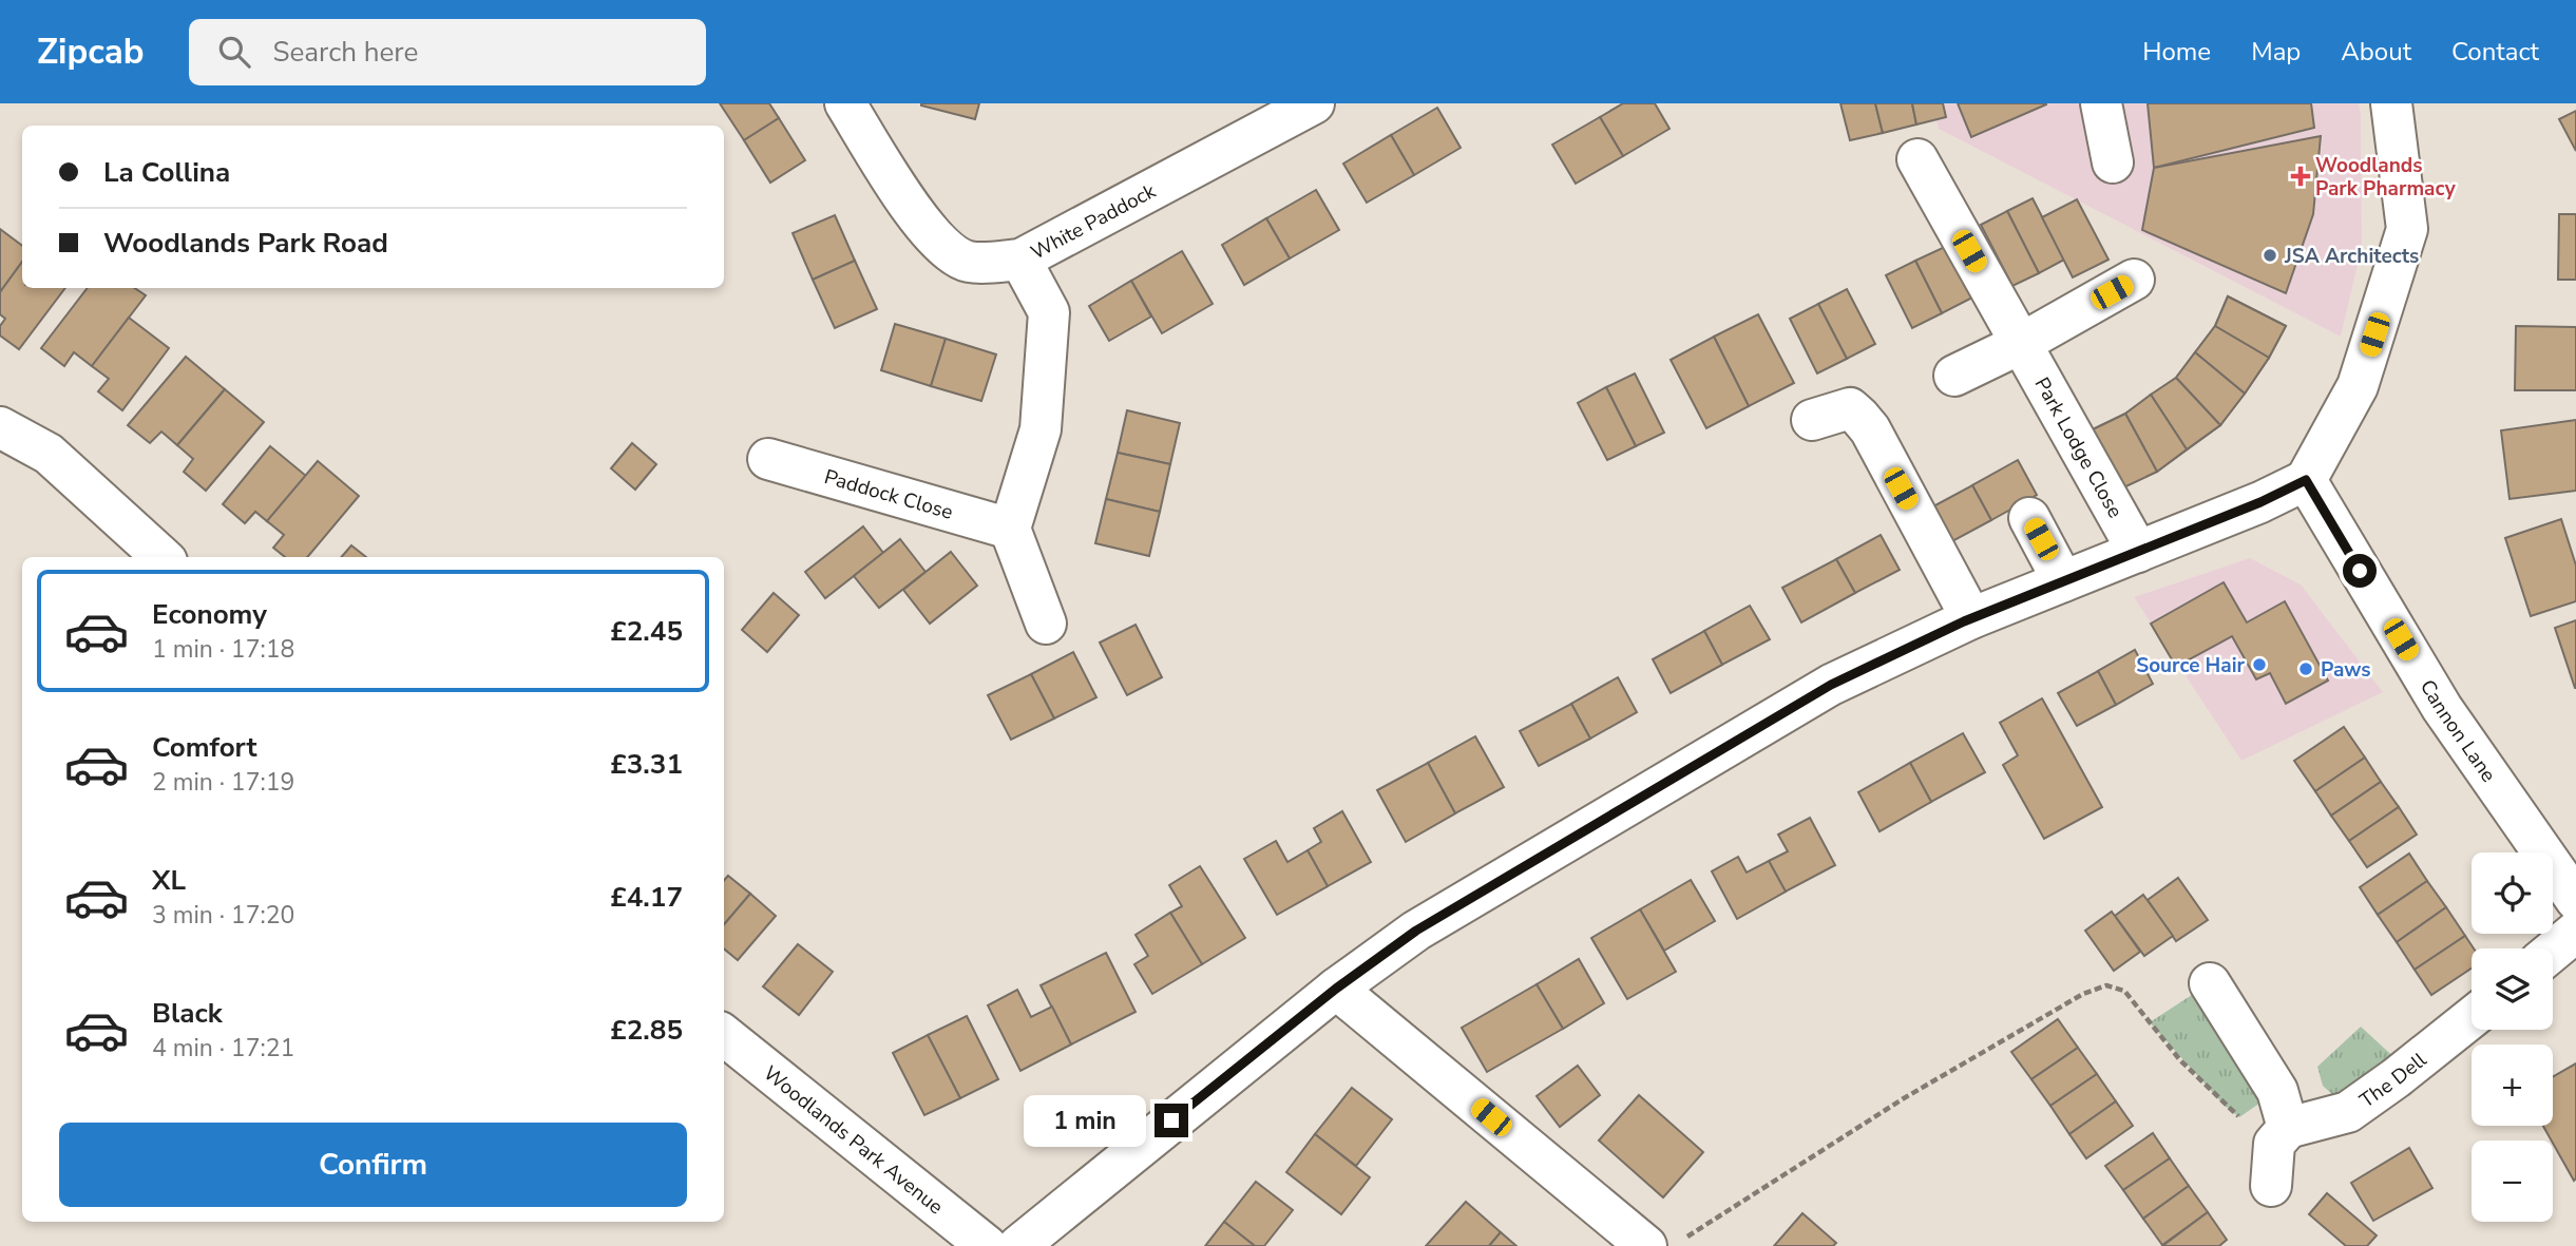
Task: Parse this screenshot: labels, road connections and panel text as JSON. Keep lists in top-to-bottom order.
{
  "streets": {
    "street": [
      "White Paddock",
      "Park Lodge Close",
      "Paddock Close",
      "Cannon Lane",
      "The Dell",
      "Woodlands Park Avenue"
    ]
  },
  "places": {
    "health": ["Woodlands Park Pharmacy"],
    "other": ["JSA Architects", "Source Hair", "Paws"]
  },
  "page": {
    "header": "Zipcab",
    "search": "Search here",
    "nav": [
      "Home",
      "Map",
      "About",
      "Contact"
    ],
    "banner": ["La Collina", "Woodlands Park Road"],
    "list": [
      {
        "name": "Economy",
        "note": "1 min · 17:18",
        "value": "£2.45"
      },
      {
        "name": "Comfort",
        "note": "2 min · 17:19",
        "value": "£3.31"
      },
      {
        "name": "XL",
        "note": "3 min · 17:20",
        "value": "£4.17"
      },
      {
        "name": "Black",
        "note": "4 min · 17:21",
        "value": "£2.85"
      }
    ],
    "map_buttons": ["+", "−"],
    "bubble": "1 min",
    "buttons": "Confirm"
  }
}
